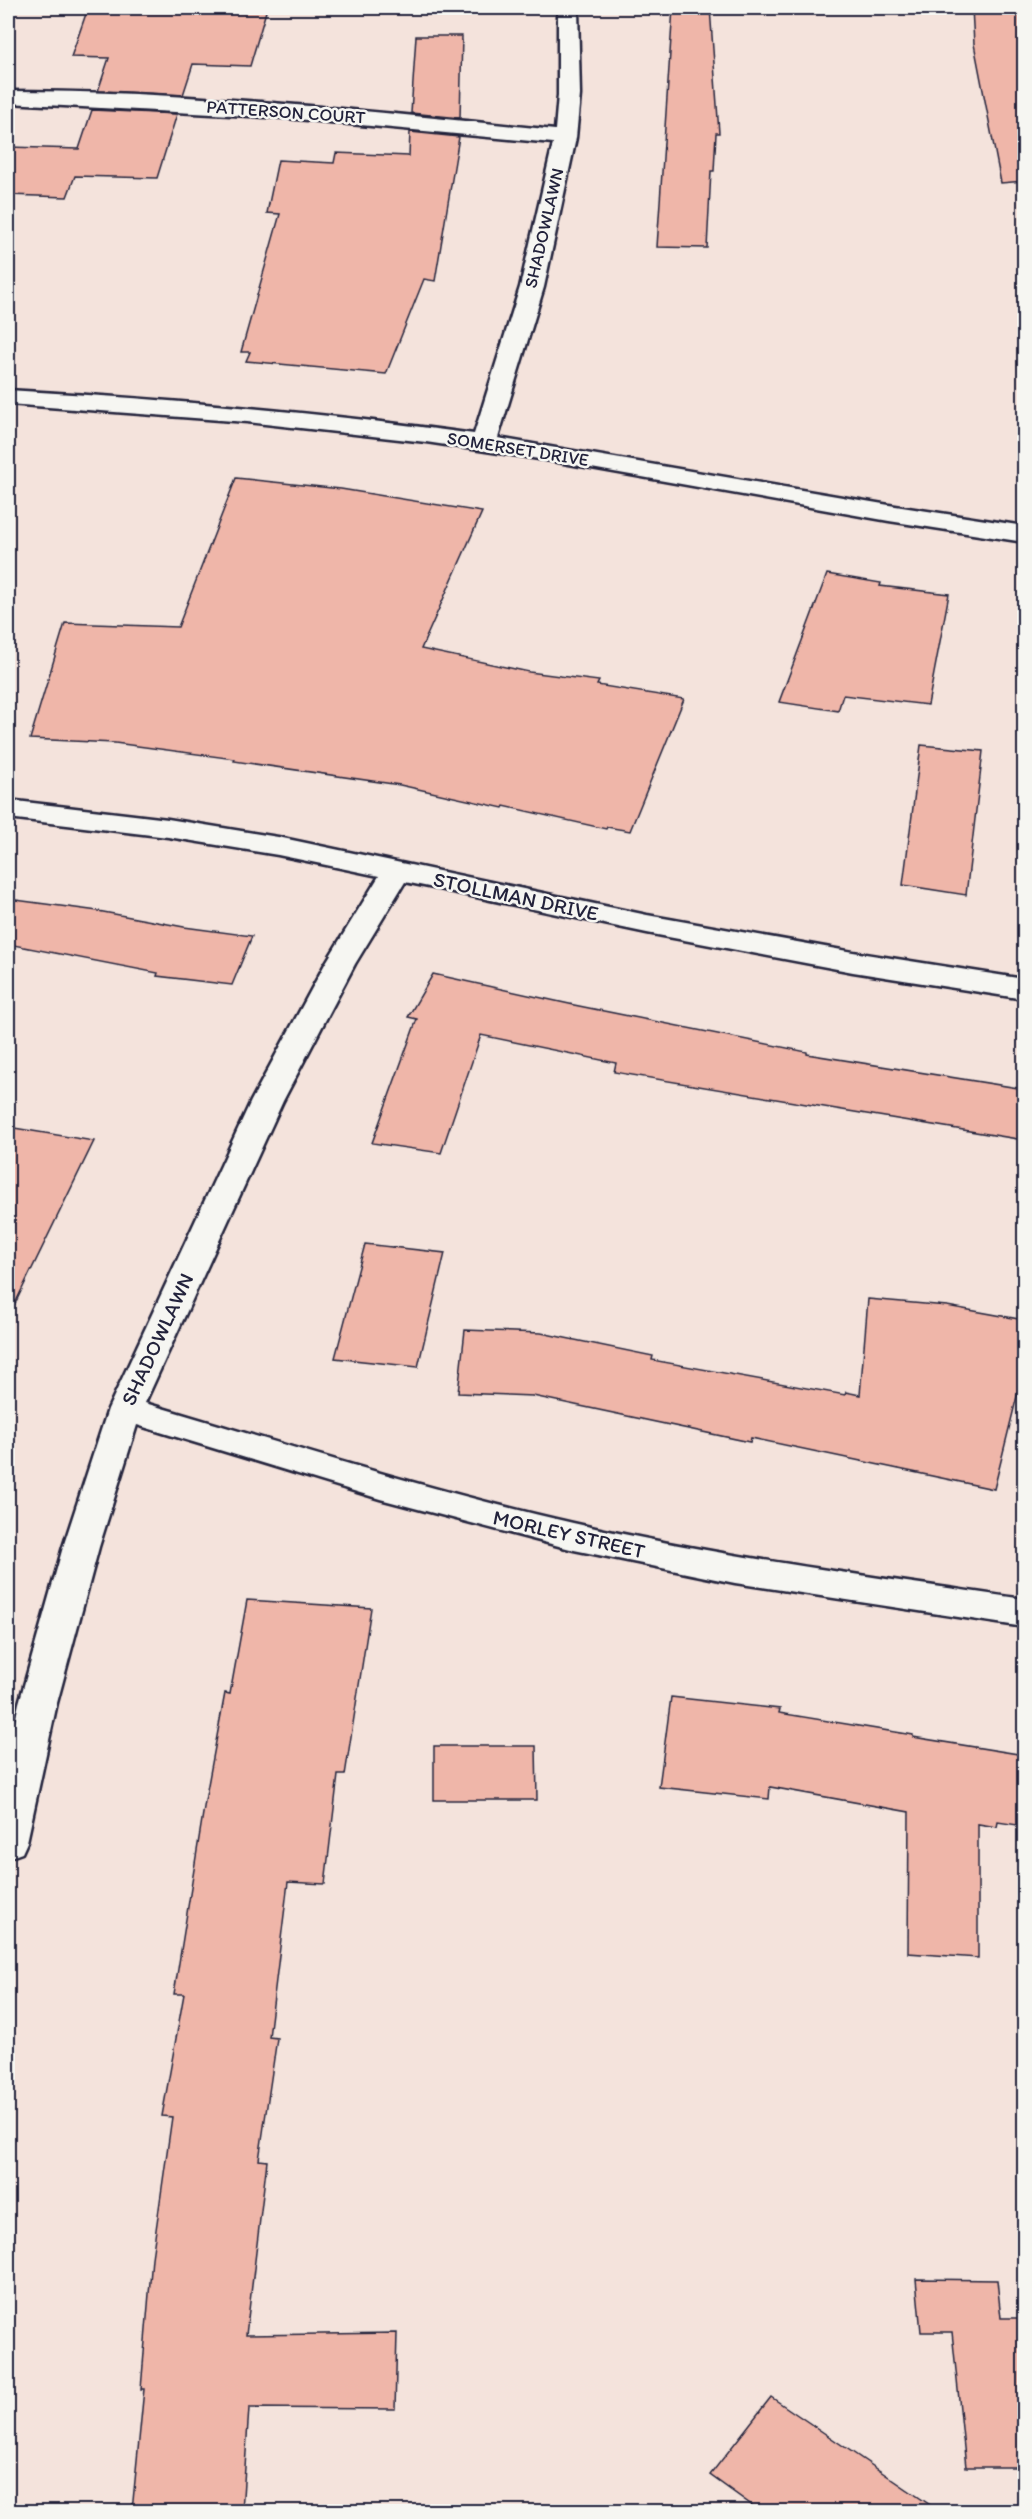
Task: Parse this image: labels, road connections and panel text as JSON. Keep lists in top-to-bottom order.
{
  "streets": {
    "street": [
      "PATTERSON COURT",
      "SHADOWLAWN",
      "SOMERSET DRIVE",
      "STOLLMAN DRIVE",
      "MORLEY STREET"
    ]
  },
  "crossings": [
    ["PATTERSON COURT", "SHADOWLAWN"],
    ["SHADOWLAWN", "SOMERSET DRIVE"],
    ["SHADOWLAWN", "STOLLMAN DRIVE"],
    ["SHADOWLAWN", "MORLEY STREET"]
  ]
}
